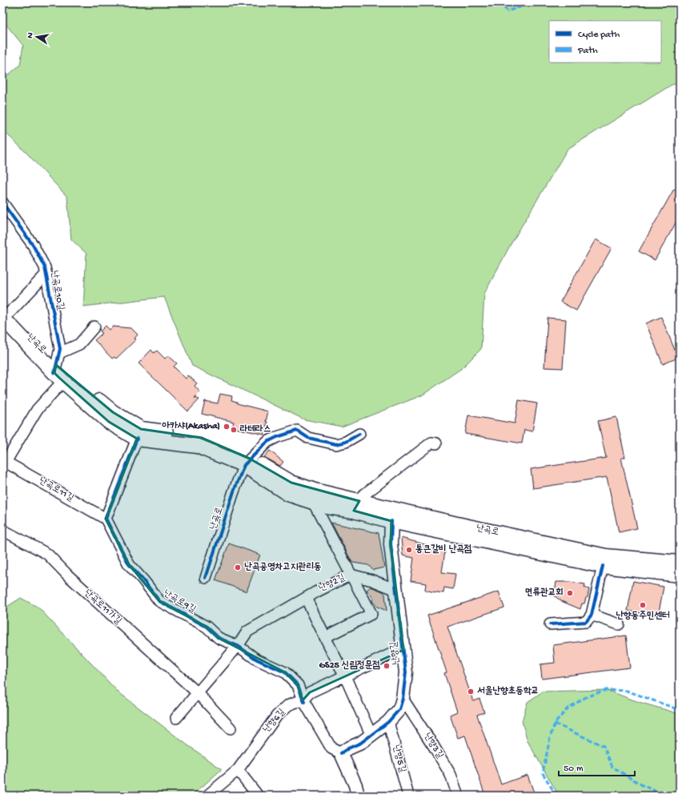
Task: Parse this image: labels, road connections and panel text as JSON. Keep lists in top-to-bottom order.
{
  "streets": {
    "main road": ["난곡로"],
    "street": [
      "난곡로10길",
      "난곡로11길",
      "난향2길",
      "난곡로9길",
      "난곡로11가길",
      "난향길",
      "난향6길",
      "난향3길",
      "난향5길"
    ]
  },
  "crossings": [
    ["난곡로10길", "난곡로"],
    ["난곡로10길", "난곡로11길"],
    ["난곡로", "난곡로11길"],
    ["난곡로", "난향길"],
    ["난곡로11길", "난곡로9길"],
    ["난향2길", "난곡로9길"],
    ["난향2길", "난향길"],
    ["난곡로9길", "난향6길"],
    ["난향길", "난향3길"],
    ["난향길", "난향5길"]
  ],
  "places": [
    "아카샤(Akasha)",
    "라테라스",
    "통큰갈비 난곡점",
    "난곡공영차고지관리동",
    "면류관교회",
    "난향동주민센터",
    "GS25 신림정문점",
    "서울난향초등학교"
  ],
  "legend": ["Cycle path", "Path"],
  "scale_bar": "50 m",
  "north": "left"
}
